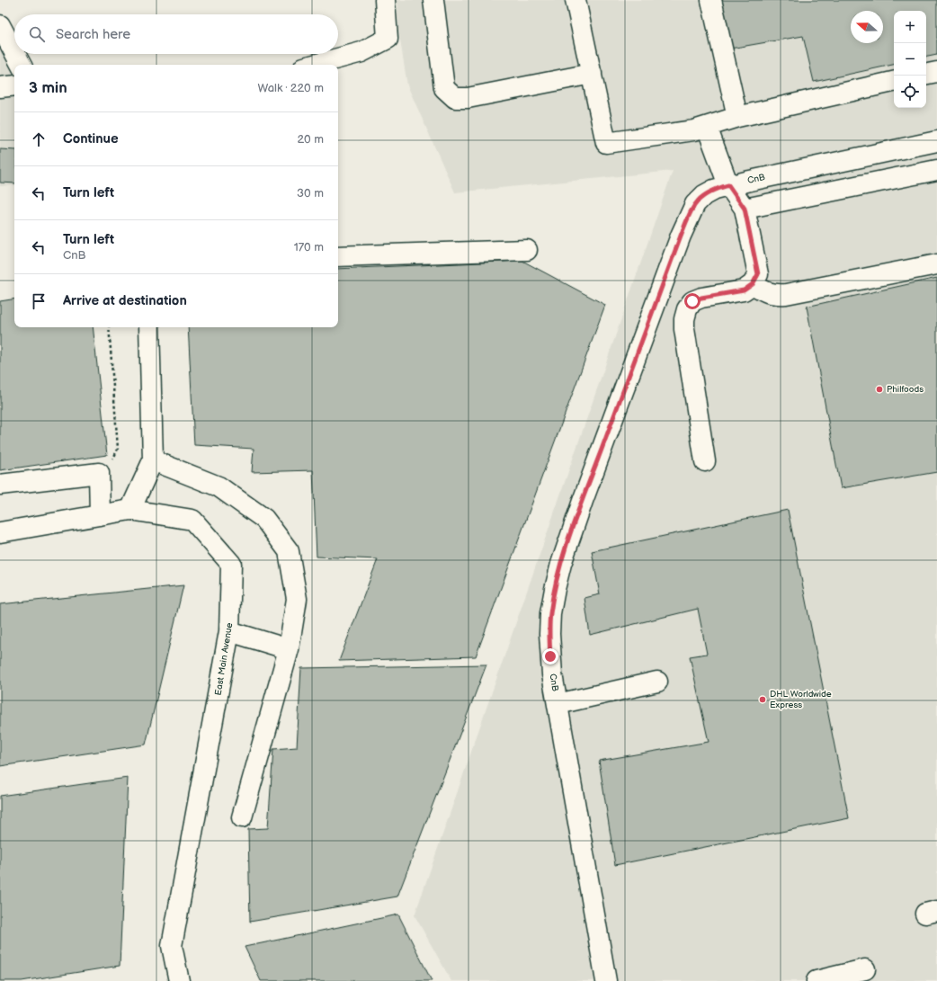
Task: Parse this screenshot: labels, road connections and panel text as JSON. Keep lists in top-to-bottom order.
{
  "streets": {
    "street": ["CnB", "East Main Avenue"]
  },
  "places": ["Philfoods", "DHL Worldwide Express"],
  "north": "left",
  "page": {
    "map_buttons": ["+", "−"],
    "search": "Search here",
    "heading": ["3 min", "Walk · 220 m"],
    "list": [
      ["Continue", "20 m"],
      ["Turn left", "30 m"],
      ["Turn left", "CnB", "170 m"],
      "Arrive at destination"
    ]
  }
}
